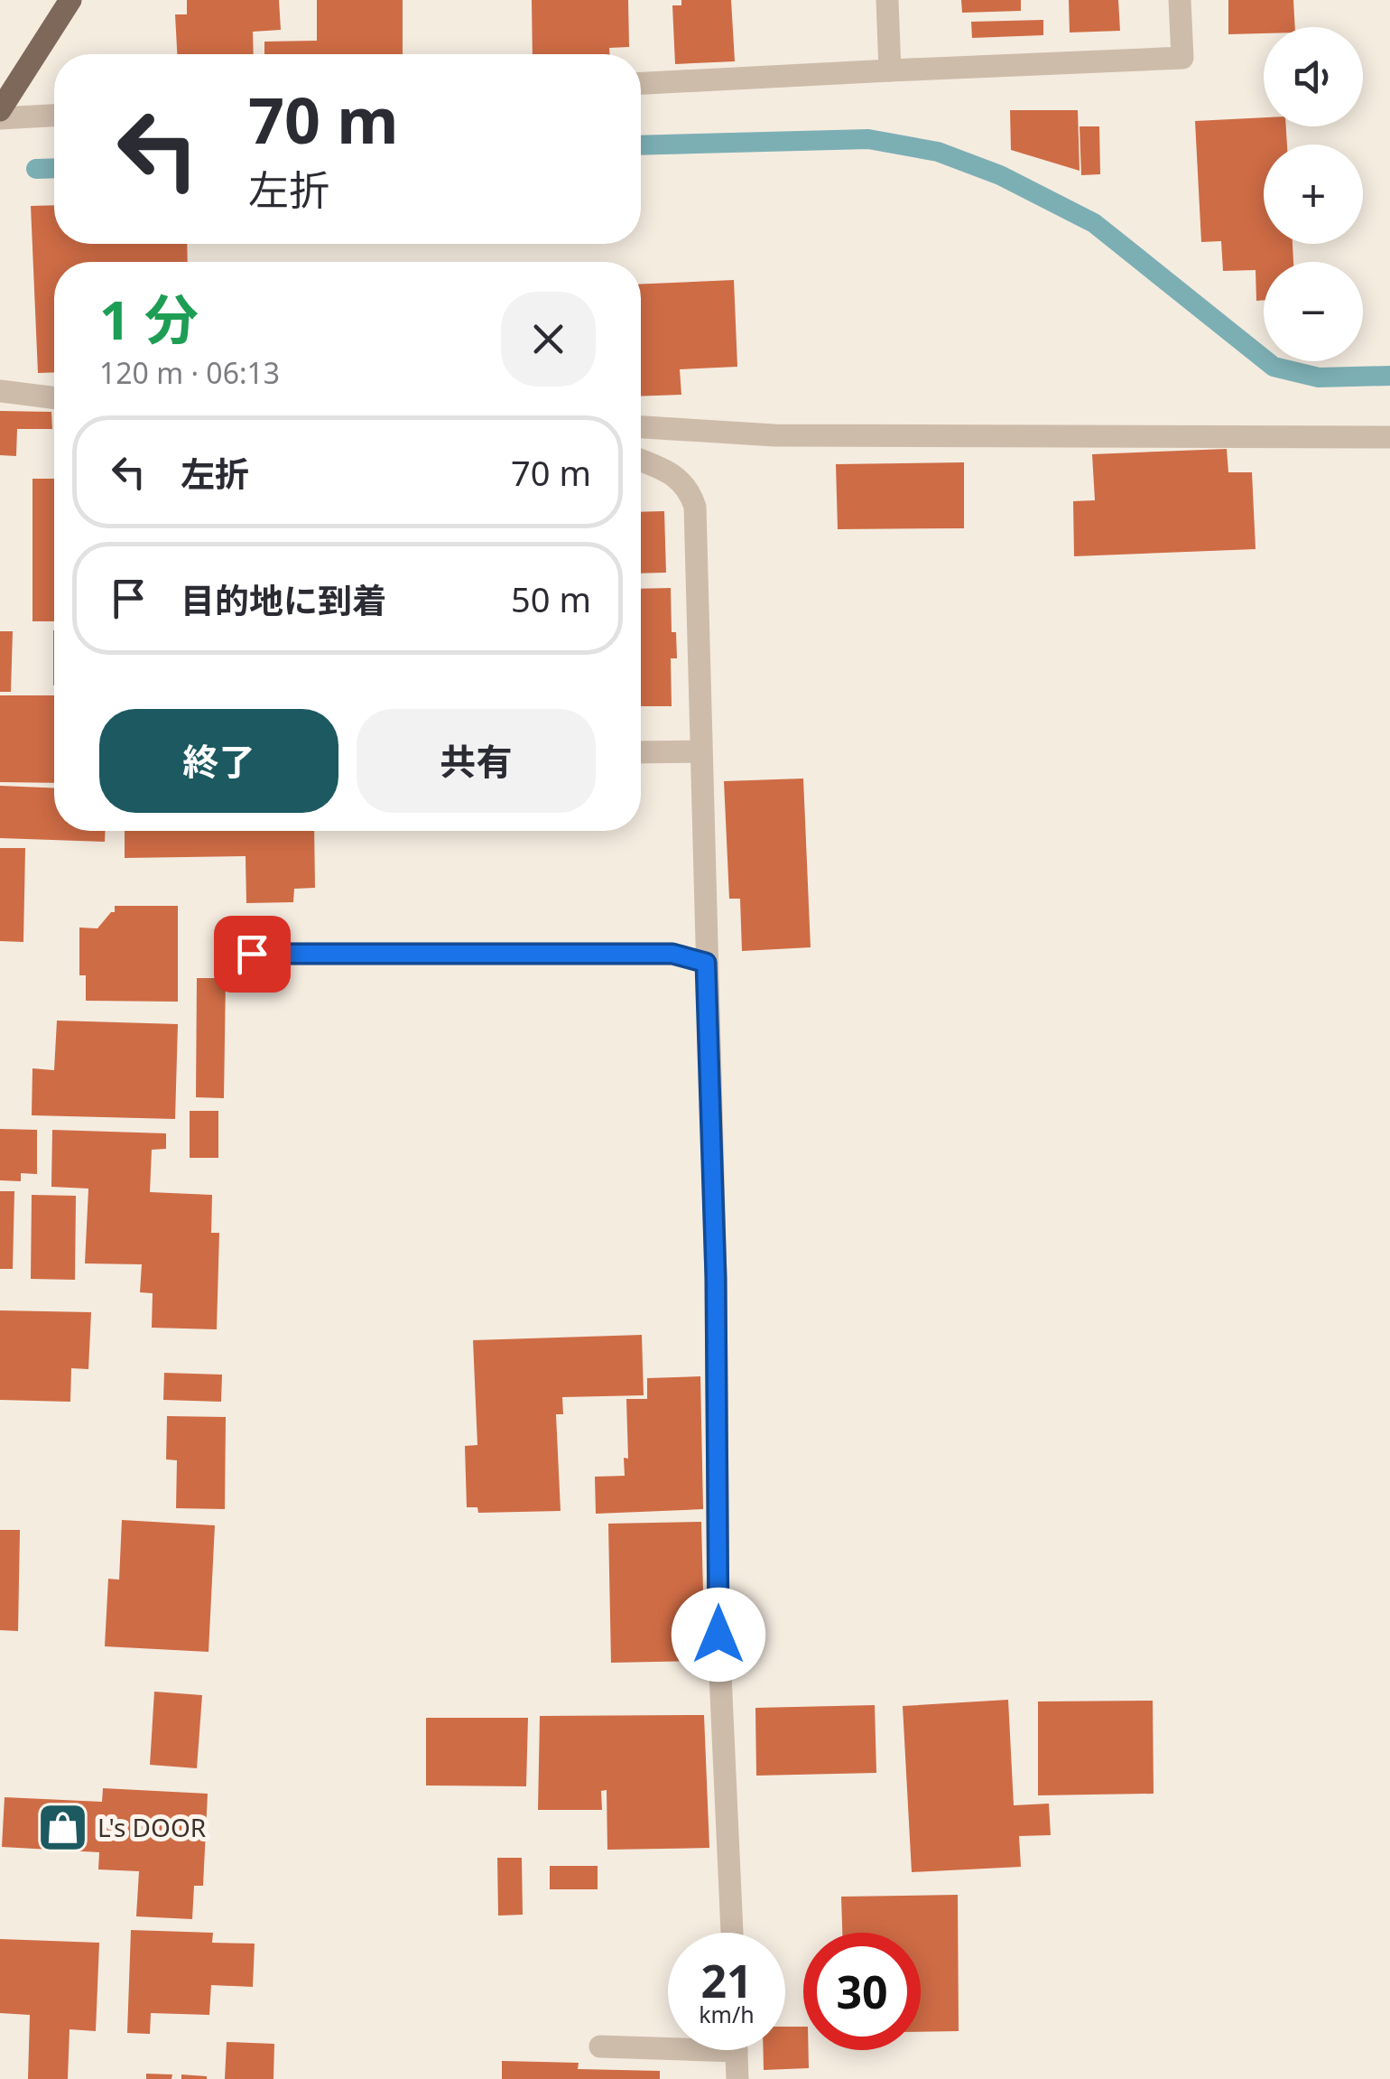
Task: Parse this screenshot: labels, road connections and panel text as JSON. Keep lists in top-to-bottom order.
{
  "places": {
    "shop": ["L's DOOR"]
  },
  "page": {
    "map_buttons": ["+", "−"],
    "turn": ["70 m", "左折"],
    "heading": ["1 分", "120 m · 06:13"],
    "list": [
      {
        "name": "左折",
        "value": "70 m"
      },
      {
        "name": "目的地に到着",
        "value": "50 m"
      }
    ],
    "buttons": ["終了", "共有"],
    "speed": "21 km/h",
    "limit": "30"
  }
}
